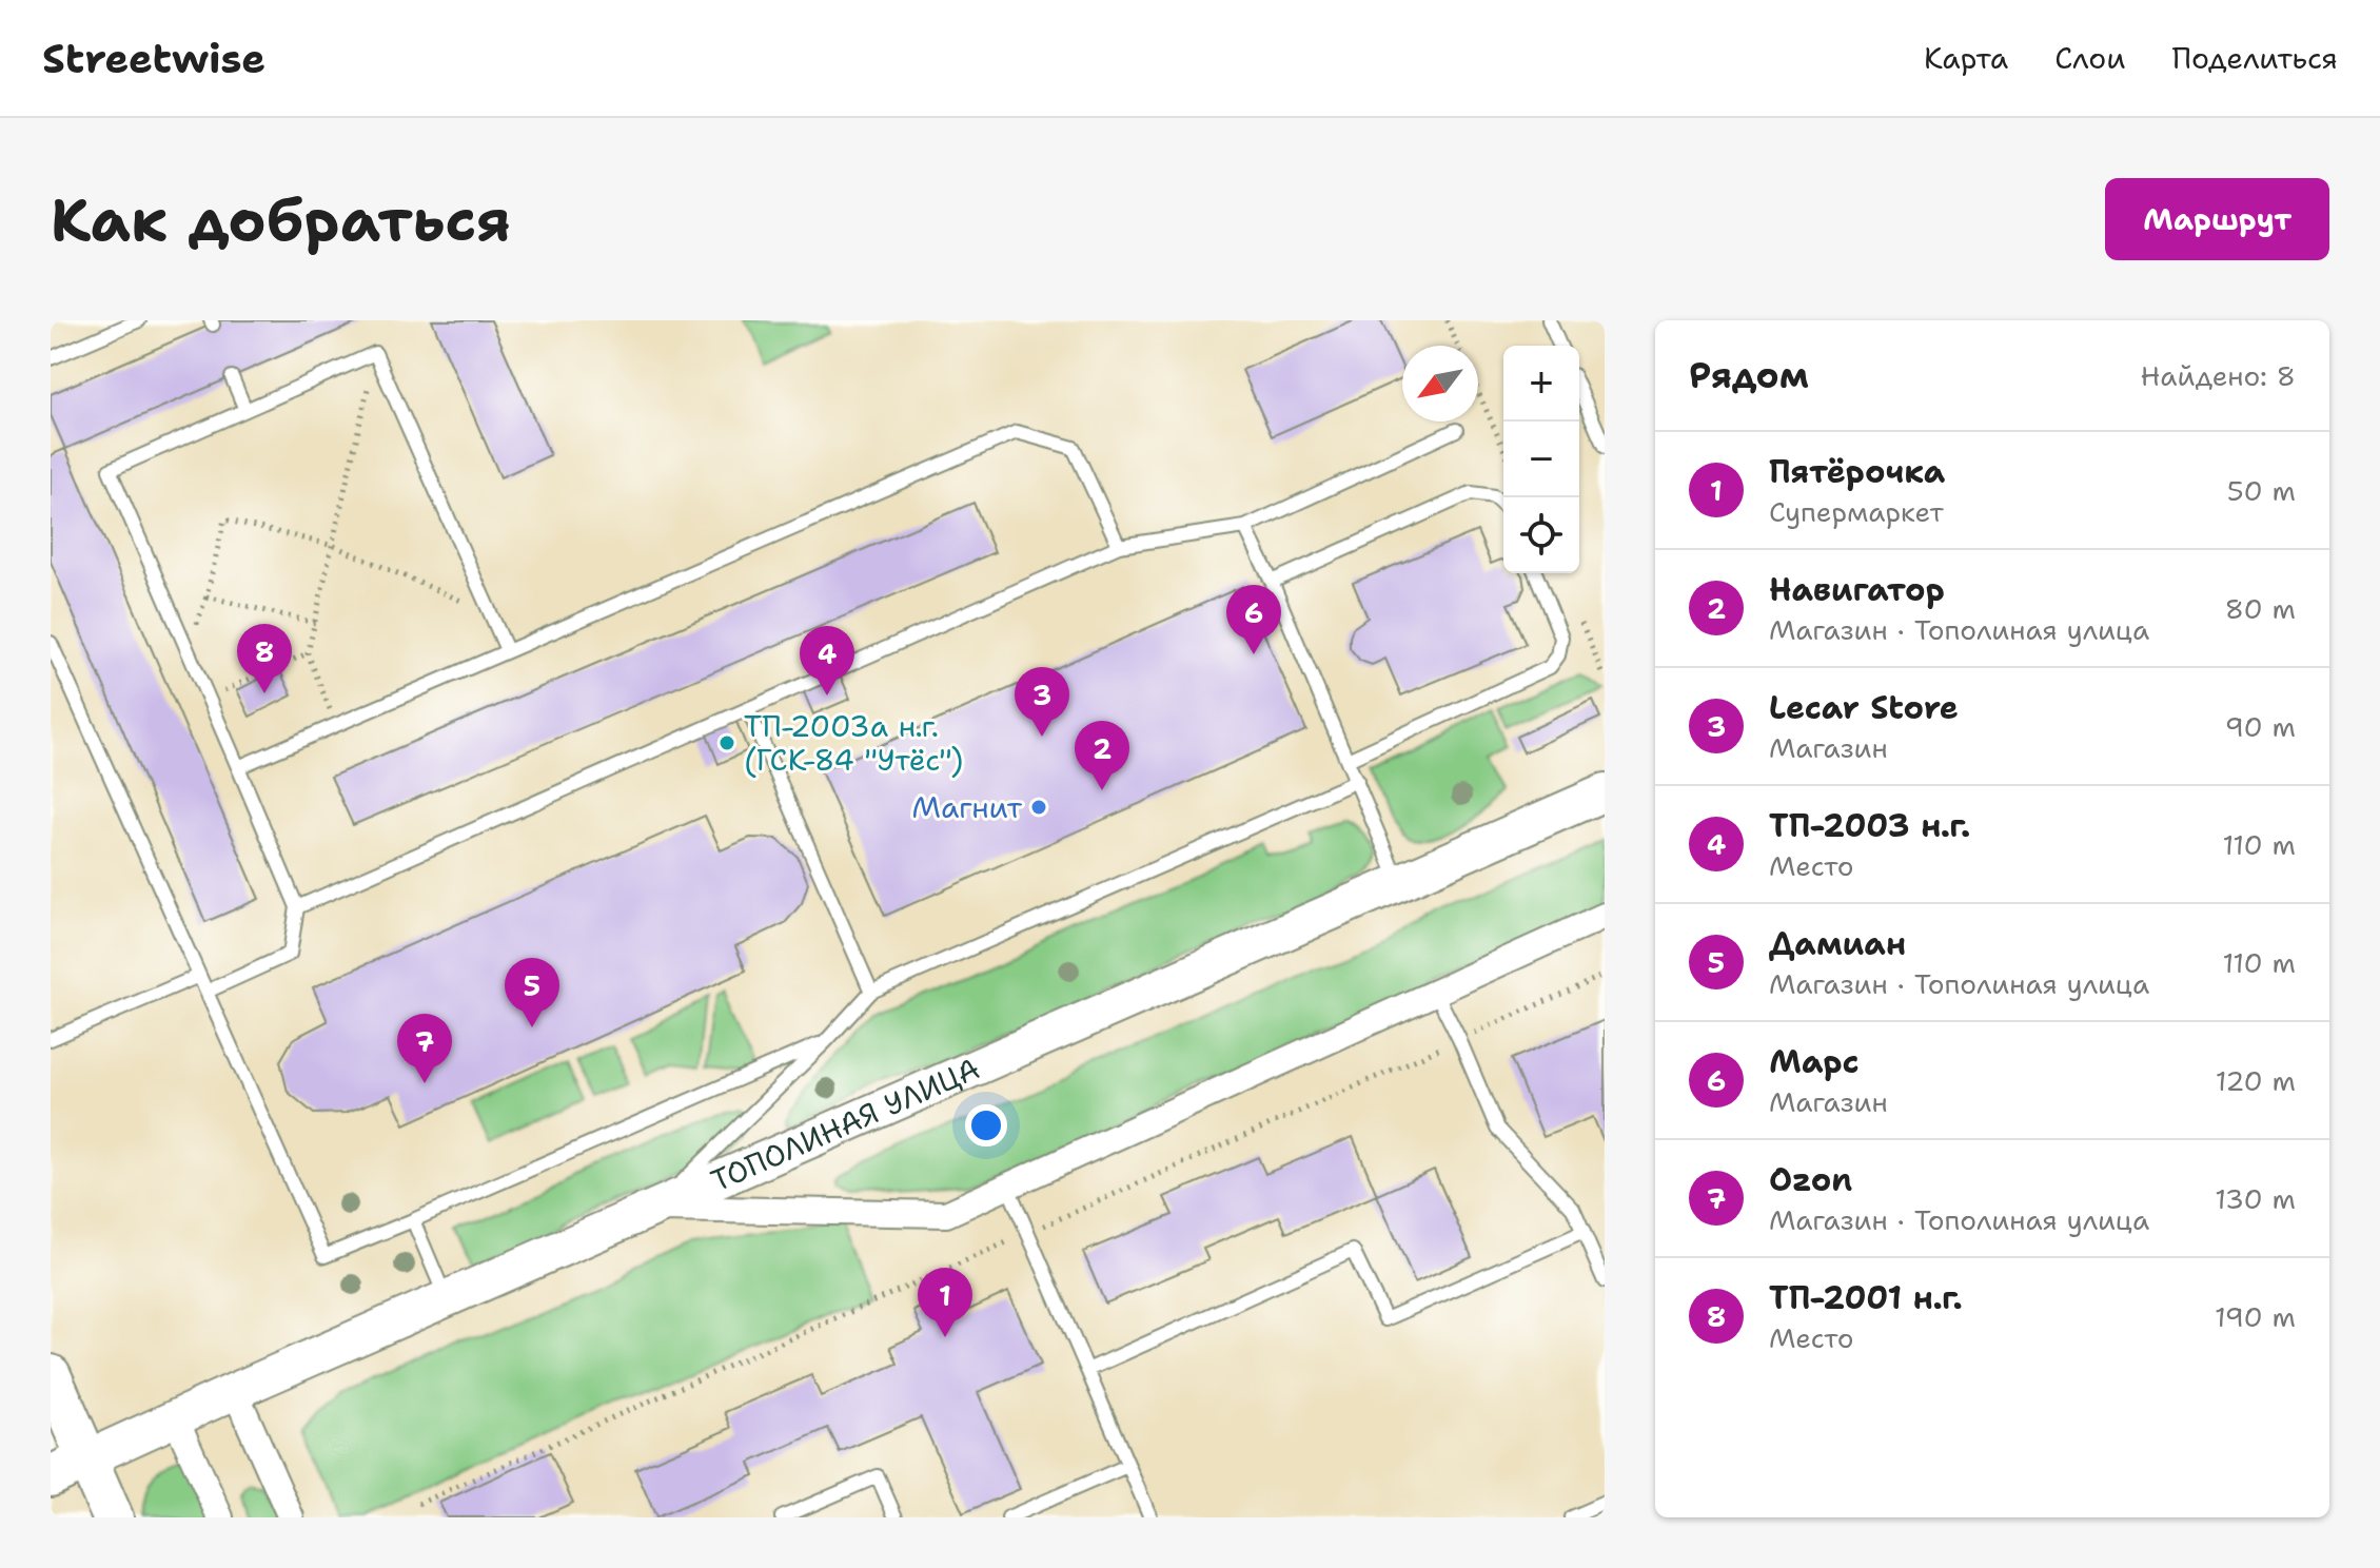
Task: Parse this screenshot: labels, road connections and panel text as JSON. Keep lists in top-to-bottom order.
{
  "streets": {
    "main road": ["ТОПОЛИНАЯ УЛИЦА"]
  },
  "places": ["ТП-2003а н.г. (ГСК-84 \"Утёс\")", "Магнит"],
  "north": "bottom left",
  "page": {
    "header": "Streetwise",
    "nav": ["Карта", "Слои", "Поделиться"],
    "buttons": "Маршрут",
    "title": "Как добраться",
    "heading": ["Рядом", "Найдено: 8"],
    "map_buttons": ["+", "−"],
    "list": [
      {
        "mark": "1",
        "name": "Пятёрочка",
        "note": "Супермаркет",
        "value": "50 m"
      },
      {
        "mark": "2",
        "name": "Навигатор",
        "note": "Магазин · Тополиная улица",
        "value": "80 m"
      },
      {
        "mark": "3",
        "name": "Lecar Store",
        "note": "Магазин",
        "value": "90 m"
      },
      {
        "mark": "4",
        "name": "ТП-2003 н.г.",
        "note": "Место",
        "value": "110 m"
      },
      {
        "mark": "5",
        "name": "Дамиан",
        "note": "Магазин · Тополиная улица",
        "value": "110 m"
      },
      {
        "mark": "6",
        "name": "Марс",
        "note": "Магазин",
        "value": "120 m"
      },
      {
        "mark": "7",
        "name": "Ozon",
        "note": "Магазин · Тополиная улица",
        "value": "130 m"
      },
      {
        "mark": "8",
        "name": "ТП-2001 н.г.",
        "note": "Место",
        "value": "190 m"
      }
    ],
    "pins": [
      "6",
      "8",
      "4",
      "3",
      "2",
      "5",
      "7",
      "1"
    ]
  }
}
